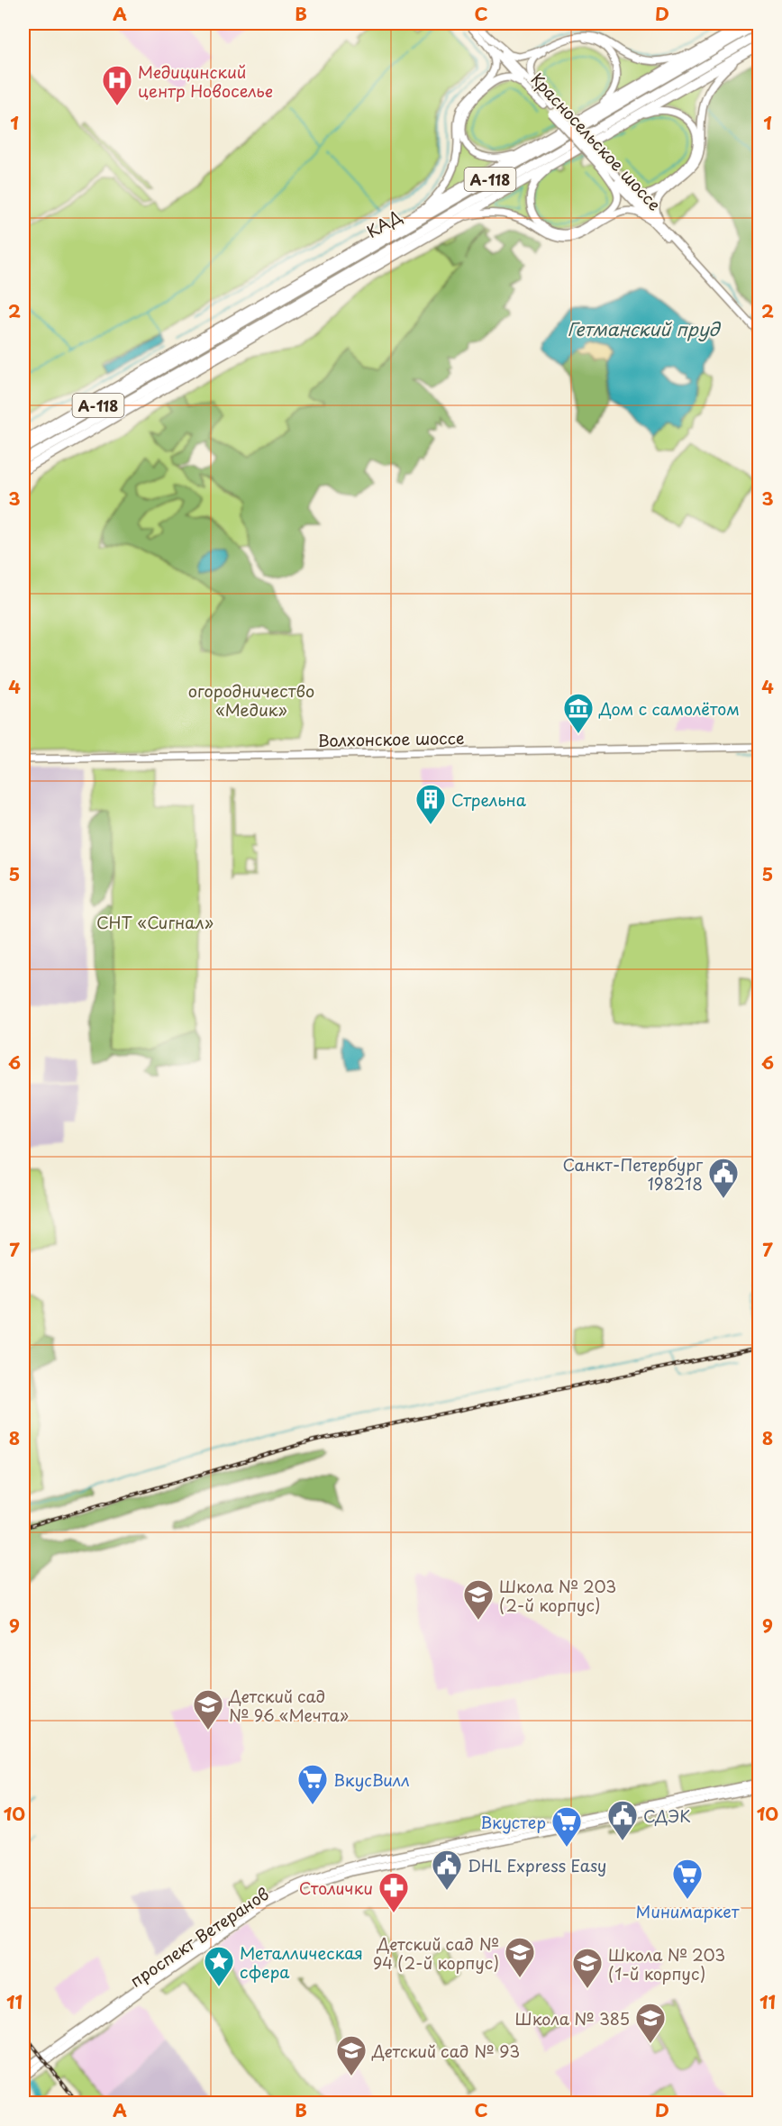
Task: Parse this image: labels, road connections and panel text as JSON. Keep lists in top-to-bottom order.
{
  "streets": {
    "highway": ["А-118", "КАД"],
    "main road": ["Красносельское шоссе", "Волхонское шоссе", "проспект Ветеранов"]
  },
  "water": ["Гетманский пруд"],
  "parks": ["огородничество «Медик»", "СНТ «Сигнал»"],
  "places": {
    "hospital": ["Медицинский центр Новоселье"],
    "museum": ["Дом с самолётом"],
    "building": ["Стрельна"],
    "public building": ["Санкт-Петербург 198218", "СДЭК", "DHL Express Easy"],
    "school or university": [
      "Школа № 203 (2-й корпус)",
      "Детский сад № 96 «Мечта»",
      "Детский сад № 94 (2-й корпус)",
      "Школа № 203 (1-й корпус)",
      "Школа № 385",
      "Детский сад № 93"
    ],
    "supermarket": ["ВкусВилл", "Вкустер", "Минимаркет"],
    "pharmacy": ["Столички"],
    "place": ["Металлическая сфера"]
  },
  "grid": {
    "columns": [
      "A",
      "B",
      "C",
      "D"
    ],
    "rows": [
      "1",
      "2",
      "3",
      "4",
      "5",
      "6",
      "7",
      "8",
      "9",
      "10",
      "11"
    ]
  }
}
